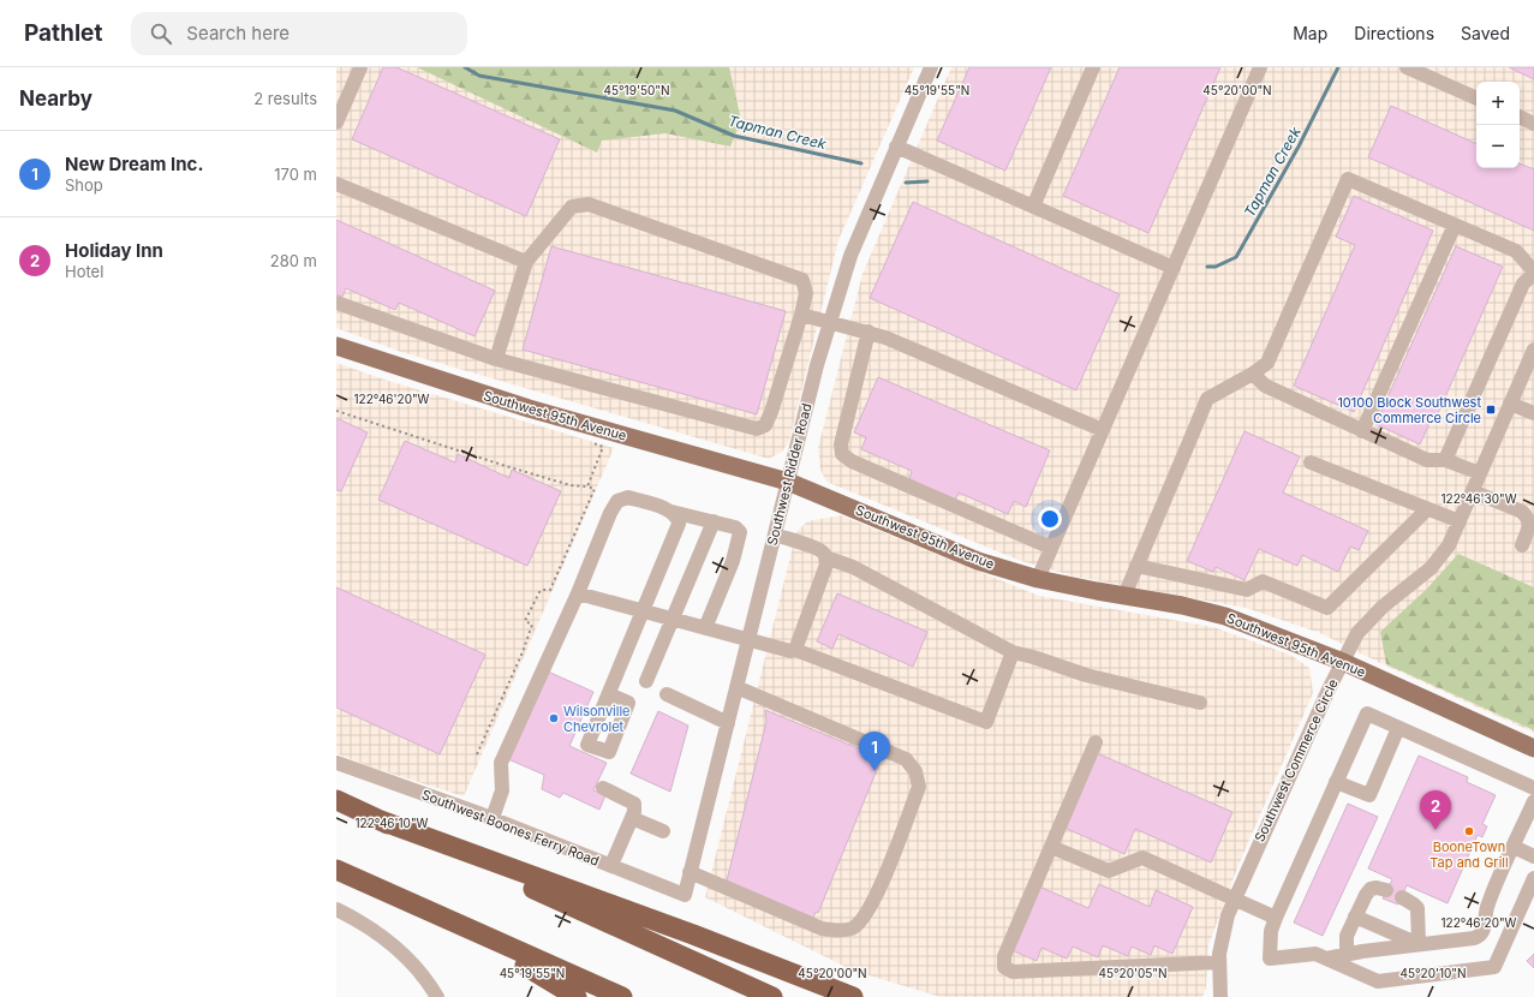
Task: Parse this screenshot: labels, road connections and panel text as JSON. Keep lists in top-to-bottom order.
{
  "streets": {
    "main road": ["Southwest 95th Avenue"],
    "street": ["Southwest Ridder Road", "Southwest Commerce Circle", "Southwest Boones Ferry Road"]
  },
  "crossings": [
    ["Southwest 95th Avenue", "Southwest Ridder Road"],
    ["Southwest 95th Avenue", "Southwest Commerce Circle"],
    ["Southwest Ridder Road", "Southwest Boones Ferry Road"]
  ],
  "water": ["Tapman Creek"],
  "places": {
    "transit": ["10100 Block Southwest Commerce Circle"],
    "other": ["Wilsonville Chevrolet", "BooneTown Tap and Grill"]
  },
  "page": {
    "header": "Pathlet",
    "search": "Search here",
    "nav": ["Map", "Directions", "Saved"],
    "heading": ["Nearby", "2 results"],
    "map_buttons": ["+", "−"],
    "list": [
      {
        "mark": "1",
        "name": "New Dream Inc.",
        "note": "Shop",
        "value": "170 m"
      },
      {
        "mark": "2",
        "name": "Holiday Inn",
        "note": "Hotel",
        "value": "280 m"
      }
    ],
    "pins": ["1", "2"]
  },
  "coordinates": [
    "45°19'50\"N",
    "45°19'55\"N",
    "45°20'00\"N",
    "122°46'20\"W",
    "122°46'30\"W",
    "122°46'10\"W",
    "45°20'05\"N",
    "45°20'10\"N"
  ]
}
